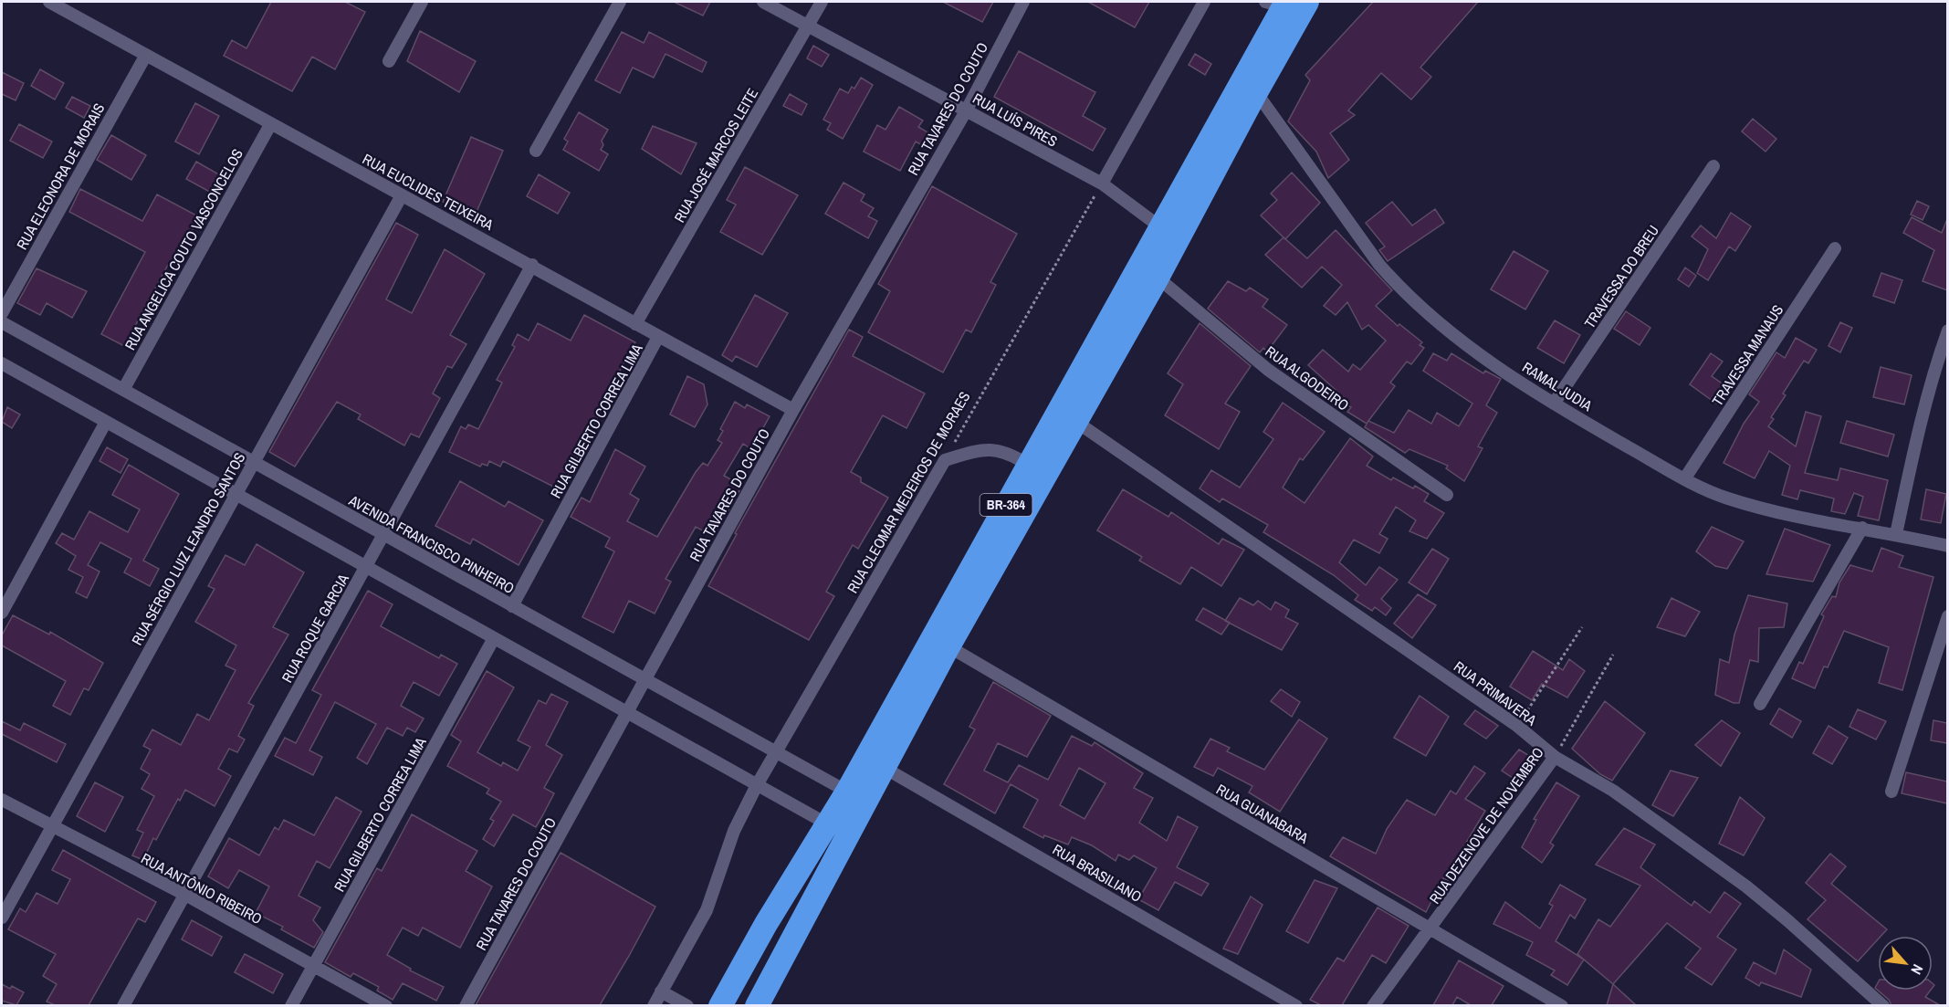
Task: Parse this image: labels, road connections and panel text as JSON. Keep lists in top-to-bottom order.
{
  "streets": {
    "highway": ["BR-364"],
    "street": [
      "RUA TAVARES DO COUTO",
      "RUA LUÍS PIRES",
      "RUA JOSÉ MARCOS LEITE",
      "RUA ELEONORA DE MORAIS",
      "RUA EUCLIDES TEIXEIRA",
      "RUA ANGELICA COUTO VASCONCELOS",
      "TRAVESSA DO BREU",
      "TRAVESSA MANAUS",
      "RUA ALGODEIRO",
      "RAMAL JUDIA",
      "RUA GILBERTO CORREA LIMA",
      "RUA CLEOMAR MEDEIROS DE MORAES",
      "AVENIDA FRANCISCO PINHEIRO",
      "RUA SÉRGIO LUIZ LEANDRO SANTOS",
      "RUA ROQUE GARCIA",
      "RUA PRIMAVERA",
      "RUA GUANABARA",
      "RUA DEZENOVE DE NOVEMBRO",
      "RUA BRASILIANO",
      "RUA ANTÔNIO RIBEIRO"
    ]
  },
  "crossings": [
    ["RUA TAVARES DO COUTO", "RUA LUÍS PIRES"],
    ["RUA TAVARES DO COUTO", "RUA EUCLIDES TEIXEIRA"],
    ["RUA TAVARES DO COUTO", "AVENIDA FRANCISCO PINHEIRO"],
    ["RUA LUÍS PIRES", "RUA JOSÉ MARCOS LEITE"],
    ["RUA LUÍS PIRES", "RUA CLEOMAR MEDEIROS DE MORAES"],
    ["RUA LUÍS PIRES", "BR-364"],
    ["RUA JOSÉ MARCOS LEITE", "RUA EUCLIDES TEIXEIRA"],
    ["RUA ELEONORA DE MORAIS", "RUA EUCLIDES TEIXEIRA"],
    ["RUA EUCLIDES TEIXEIRA", "RUA ANGELICA COUTO VASCONCELOS"],
    ["RUA EUCLIDES TEIXEIRA", "RUA GILBERTO CORREA LIMA"],
    ["RUA EUCLIDES TEIXEIRA", "RUA SÉRGIO LUIZ LEANDRO SANTOS"],
    ["RUA EUCLIDES TEIXEIRA", "RUA ROQUE GARCIA"],
    ["RUA ANGELICA COUTO VASCONCELOS", "AVENIDA FRANCISCO PINHEIRO"],
    ["TRAVESSA DO BREU", "RAMAL JUDIA"],
    ["TRAVESSA MANAUS", "RAMAL JUDIA"],
    ["RUA ALGODEIRO", "BR-364"],
    ["RAMAL JUDIA", "BR-364"],
    ["RUA GILBERTO CORREA LIMA", "AVENIDA FRANCISCO PINHEIRO"],
    ["RUA GILBERTO CORREA LIMA", "RUA ANTÔNIO RIBEIRO"],
    ["RUA CLEOMAR MEDEIROS DE MORAES", "AVENIDA FRANCISCO PINHEIRO"],
    ["BR-364", "AVENIDA FRANCISCO PINHEIRO"],
    ["BR-364", "RUA PRIMAVERA"],
    ["BR-364", "RUA GUANABARA"],
    ["BR-364", "RUA BRASILIANO"],
    ["AVENIDA FRANCISCO PINHEIRO", "RUA SÉRGIO LUIZ LEANDRO SANTOS"],
    ["AVENIDA FRANCISCO PINHEIRO", "RUA ROQUE GARCIA"],
    ["RUA SÉRGIO LUIZ LEANDRO SANTOS", "RUA ANTÔNIO RIBEIRO"],
    ["RUA ROQUE GARCIA", "RUA ANTÔNIO RIBEIRO"],
    ["RUA PRIMAVERA", "RUA DEZENOVE DE NOVEMBRO"],
    ["RUA GUANABARA", "RUA DEZENOVE DE NOVEMBRO"]
  ],
  "north": "bottom right"
}
